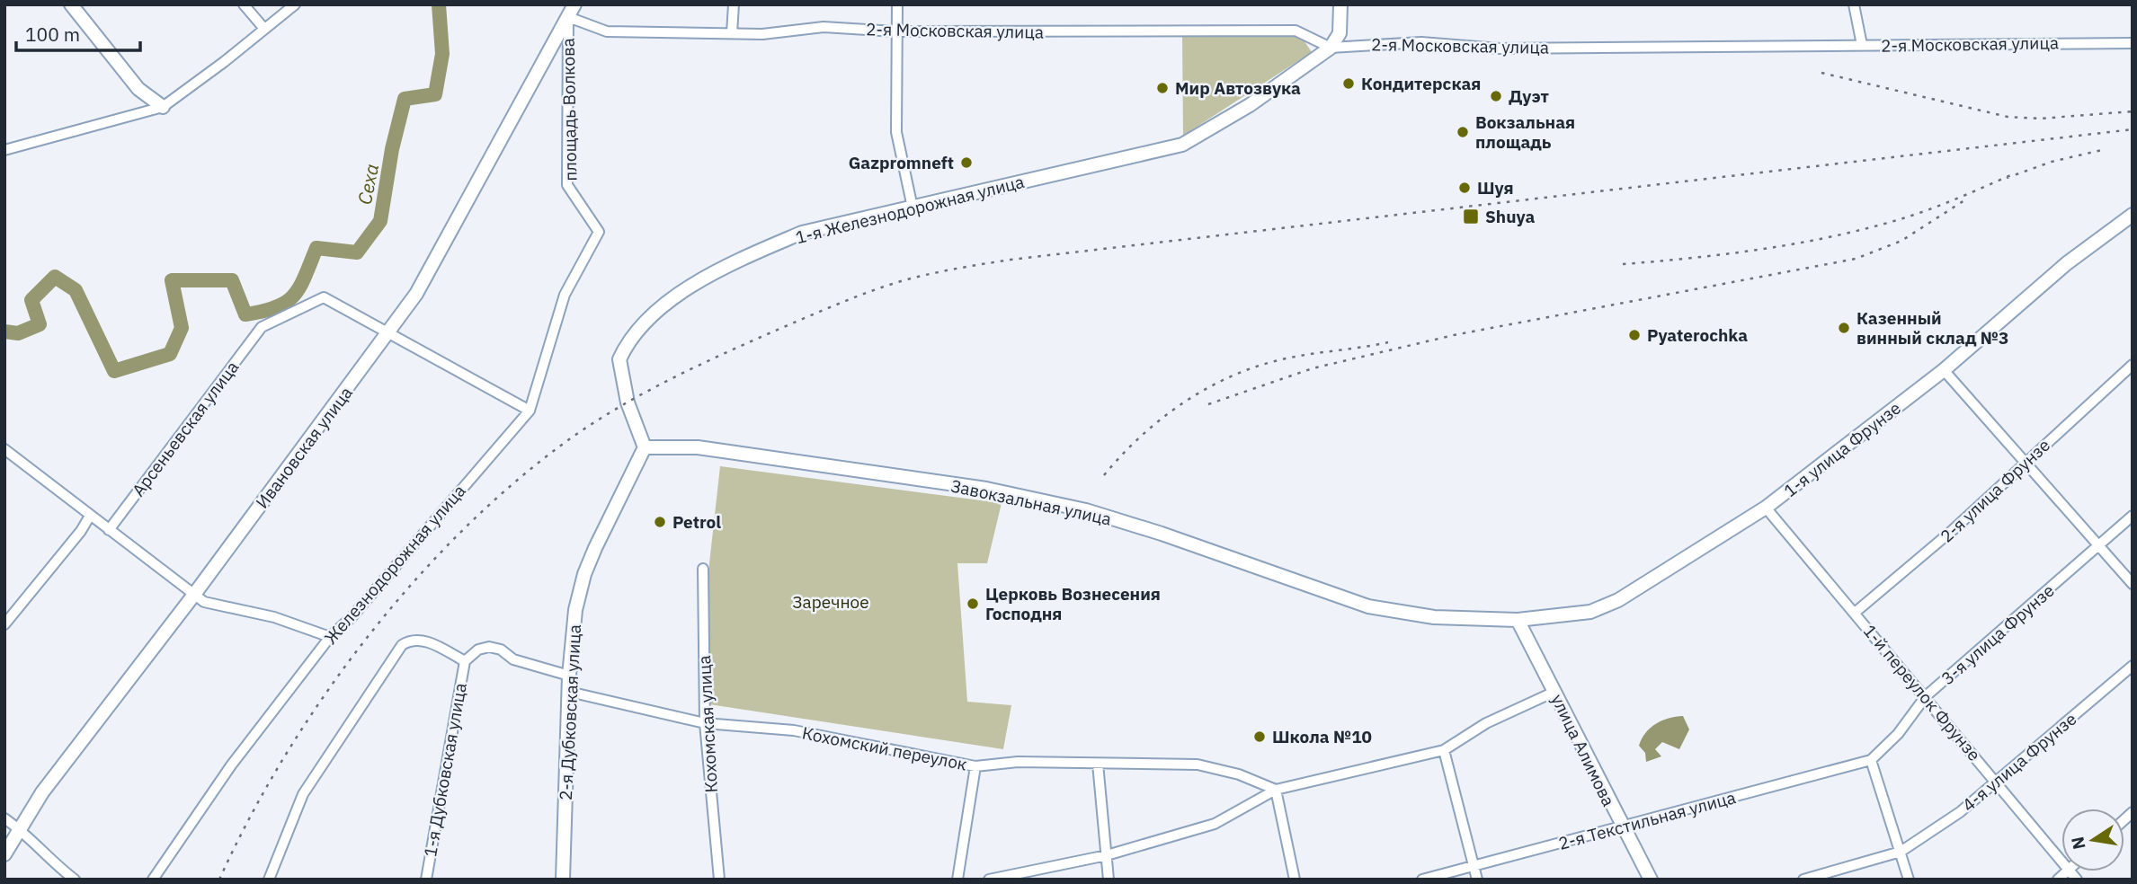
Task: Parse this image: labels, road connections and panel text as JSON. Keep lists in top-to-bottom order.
{
  "streets": {
    "main road": [
      "1-я Железнодорожная улица",
      "Ивановская улица",
      "1-я улица Фрунзе",
      "Завокзальная улица",
      "2-я Дубковская улица",
      "улица Алимова"
    ],
    "street": [
      "2-я Московская улица",
      "площадь Волкова",
      "Арсеньевская улица",
      "2-я улица Фрунзе",
      "Железнодорожная улица",
      "3-я улица Фрунзе",
      "1-й переулок Фрунзе",
      "Кохомская улица",
      "Кохомский переулок",
      "4-я улица Фрунзе",
      "1-я Дубковская улица",
      "2-я Текстильная улица"
    ]
  },
  "crossings": [
    ["2-я Московская улица", "площадь Волкова"],
    ["2-я Московская улица", "1-я Железнодорожная улица"],
    ["2-я Московская улица", "Ивановская улица"],
    ["площадь Волкова", "Ивановская улица"],
    ["площадь Волкова", "Железнодорожная улица"],
    ["1-я Железнодорожная улица", "Завокзальная улица"],
    ["1-я Железнодорожная улица", "2-я Дубковская улица"],
    ["Арсеньевская улица", "Ивановская улица"],
    ["1-я улица Фрунзе", "Завокзальная улица"],
    ["1-я улица Фрунзе", "1-й переулок Фрунзе"],
    ["1-я улица Фрунзе", "улица Алимова"],
    ["2-я улица Фрунзе", "1-й переулок Фрунзе"],
    ["Завокзальная улица", "2-я Дубковская улица"],
    ["Завокзальная улица", "улица Алимова"],
    ["3-я улица Фрунзе", "1-й переулок Фрунзе"],
    ["3-я улица Фрунзе", "2-я Текстильная улица"],
    ["1-й переулок Фрунзе", "4-я улица Фрунзе"],
    ["2-я Дубковская улица", "Кохомский переулок"],
    ["Кохомская улица", "Кохомский переулок"],
    ["улица Алимова", "2-я Текстильная улица"]
  ],
  "water": ["Сеха"],
  "parks": ["Заречное"],
  "places": {
    "other": [
      "Кондитерская",
      "Мир Автозвука",
      "Дуэт",
      "Вокзальная площадь",
      "Gazpromneft",
      "Шуя",
      "Казенный винный склад №3",
      "Pyaterochka",
      "Petrol",
      "Церковь Вознесения Господня",
      "Школа №10"
    ],
    "transit": ["Shuya"]
  },
  "scale_bar": "100 m",
  "north": "left"
}
